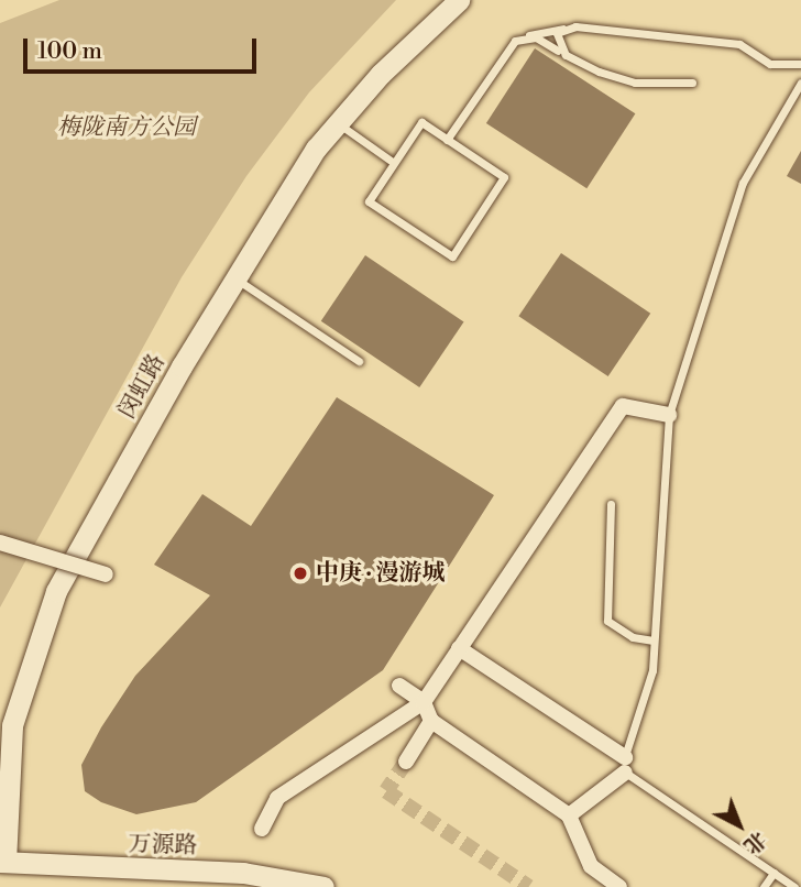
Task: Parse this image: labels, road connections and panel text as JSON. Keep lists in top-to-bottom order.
{
  "streets": {
    "main road": ["闵虹路", "万源路"]
  },
  "crossings": [
    ["闵虹路", "万源路"]
  ],
  "parks": ["梅陇南方公园"],
  "places": ["中庚 · 漫游城"],
  "scale_bar": "100 m",
  "north": "bottom right"
}
